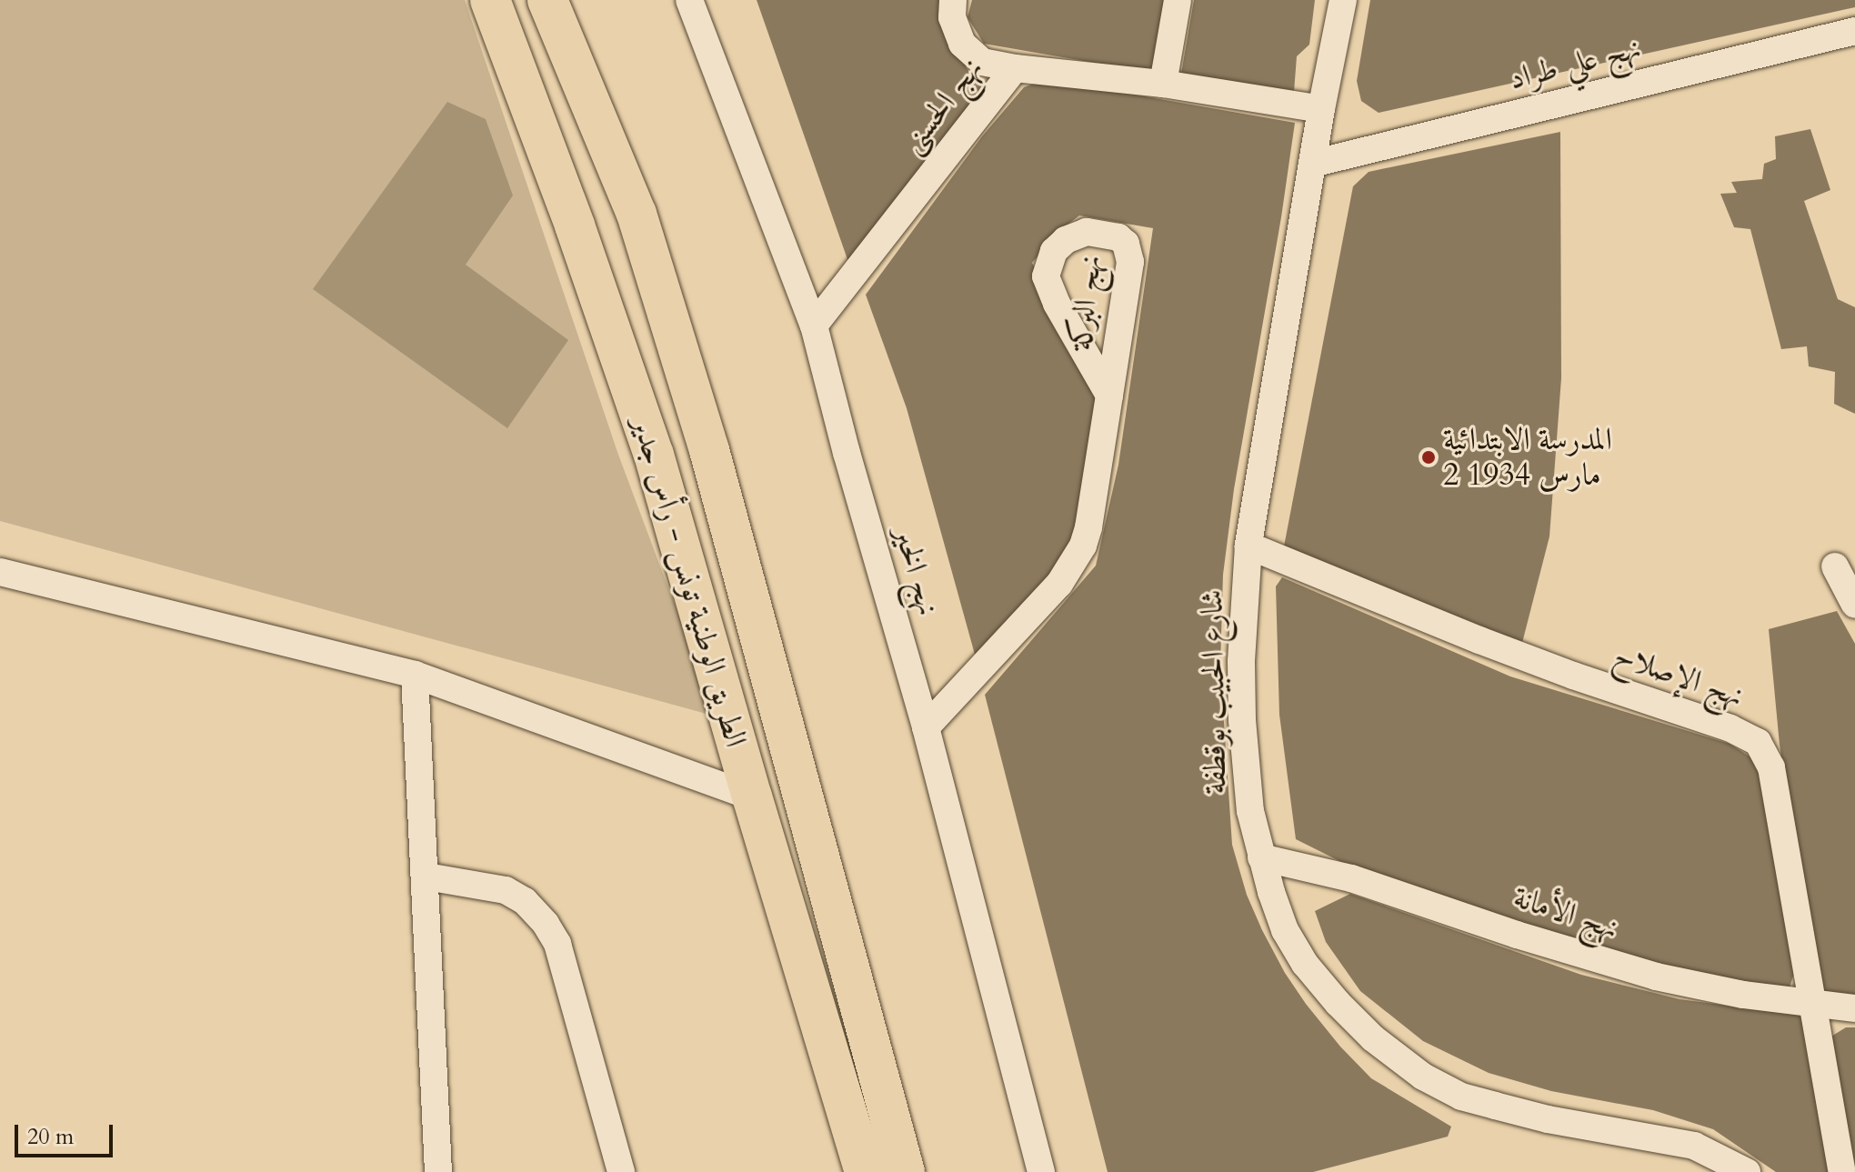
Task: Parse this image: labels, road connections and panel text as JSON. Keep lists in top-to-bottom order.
{
  "streets": {
    "main road": ["الطريق الوطنية تونس - رأس جدير"],
    "street": [
      "نهج علي طراد",
      "نهج الحسنى",
      "نهج البركة",
      "نهج الخير",
      "نهج الإصلاح",
      "شارع الحبيب بوقطفة",
      "نهج الأمانة"
    ]
  },
  "crossings": [
    ["نهج علي طراد", "شارع الحبيب بوقطفة"],
    ["نهج الحسنى", "نهج الخير"],
    ["نهج الحسنى", "شارع الحبيب بوقطفة"],
    ["نهج البركة", "نهج الخير"],
    ["نهج الإصلاح", "شارع الحبيب بوقطفة"],
    ["نهج الإصلاح", "نهج الأمانة"],
    ["شارع الحبيب بوقطفة", "نهج الأمانة"]
  ],
  "places": ["المدرسة الابتدائية 2 مارس 1934"],
  "scale_bar": "20 m"
}
